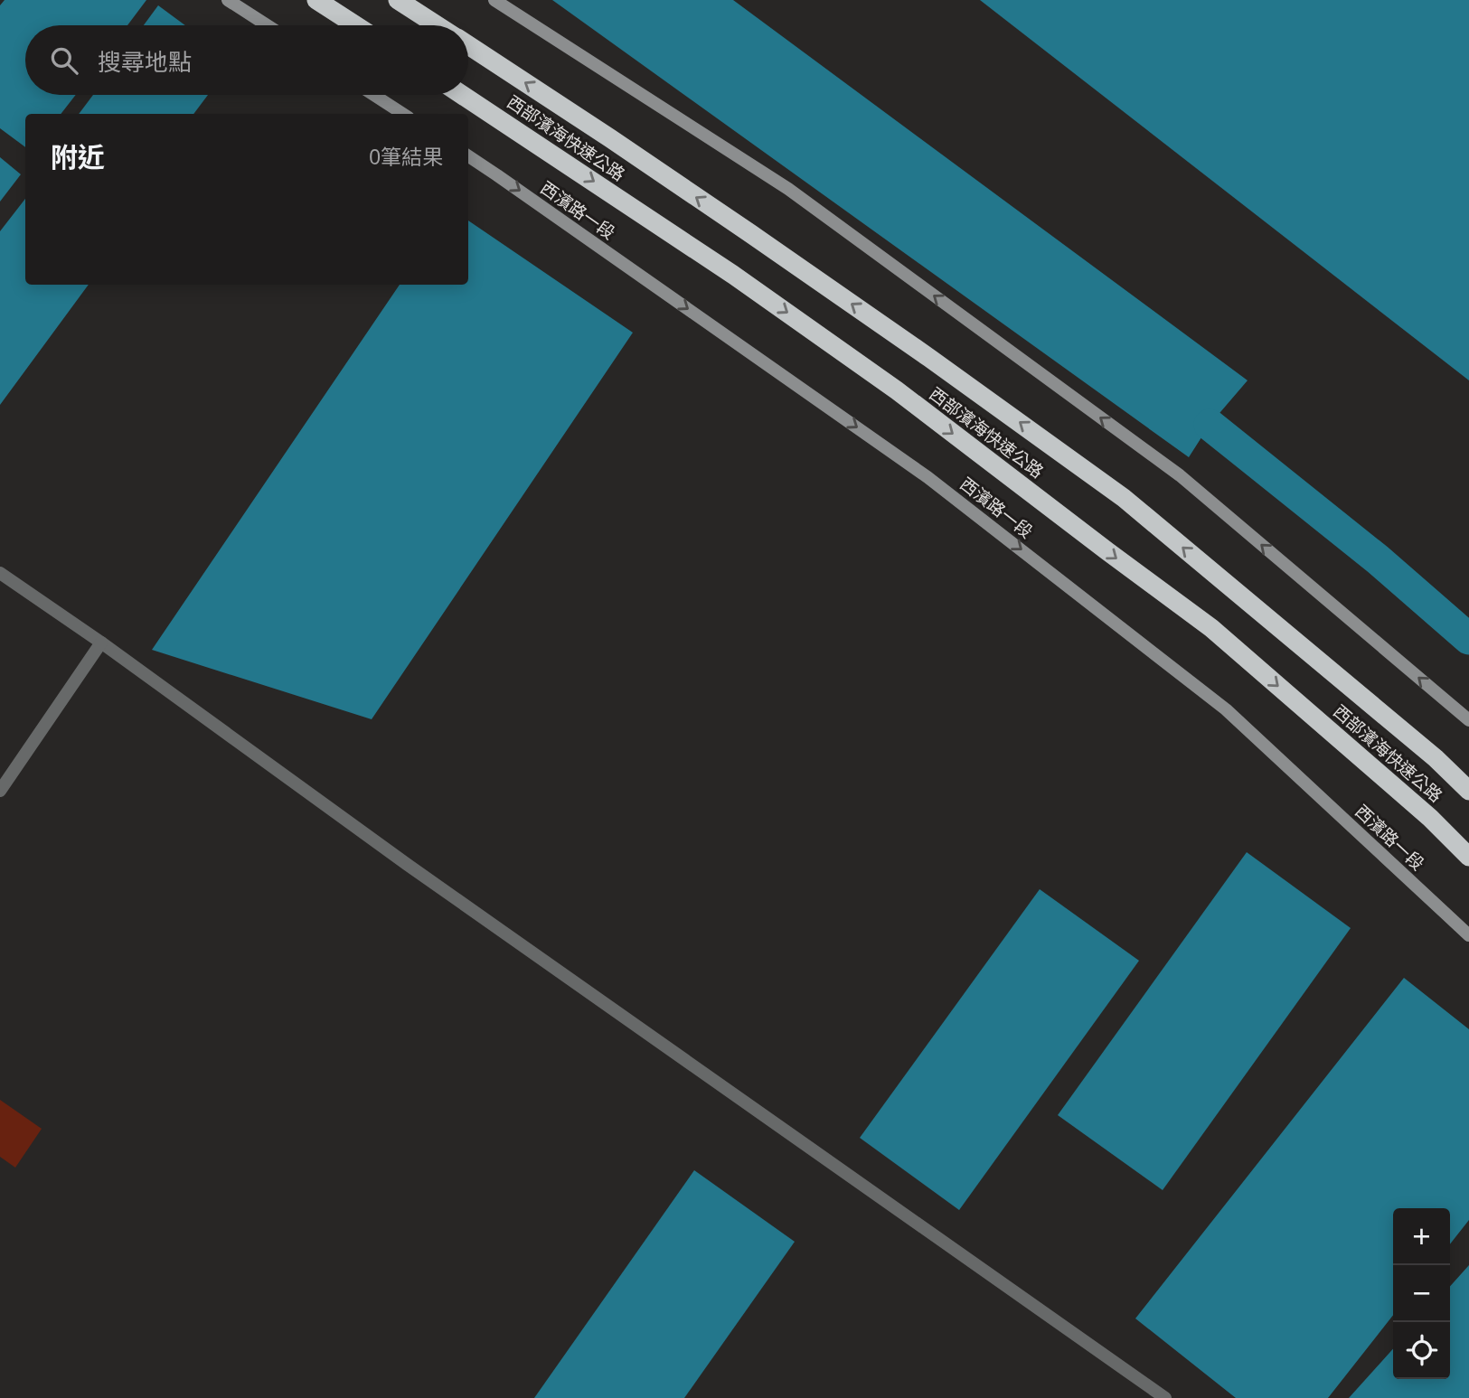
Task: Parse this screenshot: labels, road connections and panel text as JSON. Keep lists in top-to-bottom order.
{
  "streets": {
    "highway": ["西部濱海快速公路"],
    "street": ["西濱路一段"]
  },
  "one_way": ["西濱路一段"],
  "page": {
    "search": "搜尋地點",
    "heading": ["附近", "0筆結果"],
    "map_buttons": ["+", "−"]
  }
}
